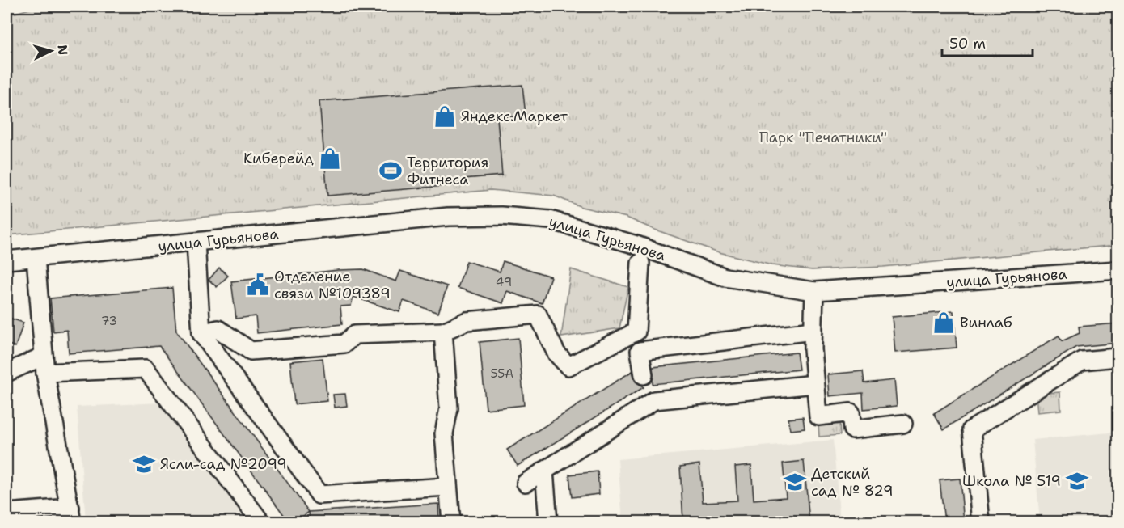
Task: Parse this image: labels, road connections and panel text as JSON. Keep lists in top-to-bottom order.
{
  "streets": {
    "street": ["улица Гурьянова"]
  },
  "parks": ["Парк \"Печатники\""],
  "places": {
    "shop": ["Яндекс.Маркет", "Киберейд", "Винлаб"],
    "sports": ["Территория Фитнеса"],
    "public building": ["Отделение связи №109389"],
    "school or university": ["Ясли-сад №2099", "Школа № 519", "Детский сад № 829"]
  },
  "house_numbers": ["49", "73", "55А"],
  "scale_bar": "50 m",
  "north": "right"
}
